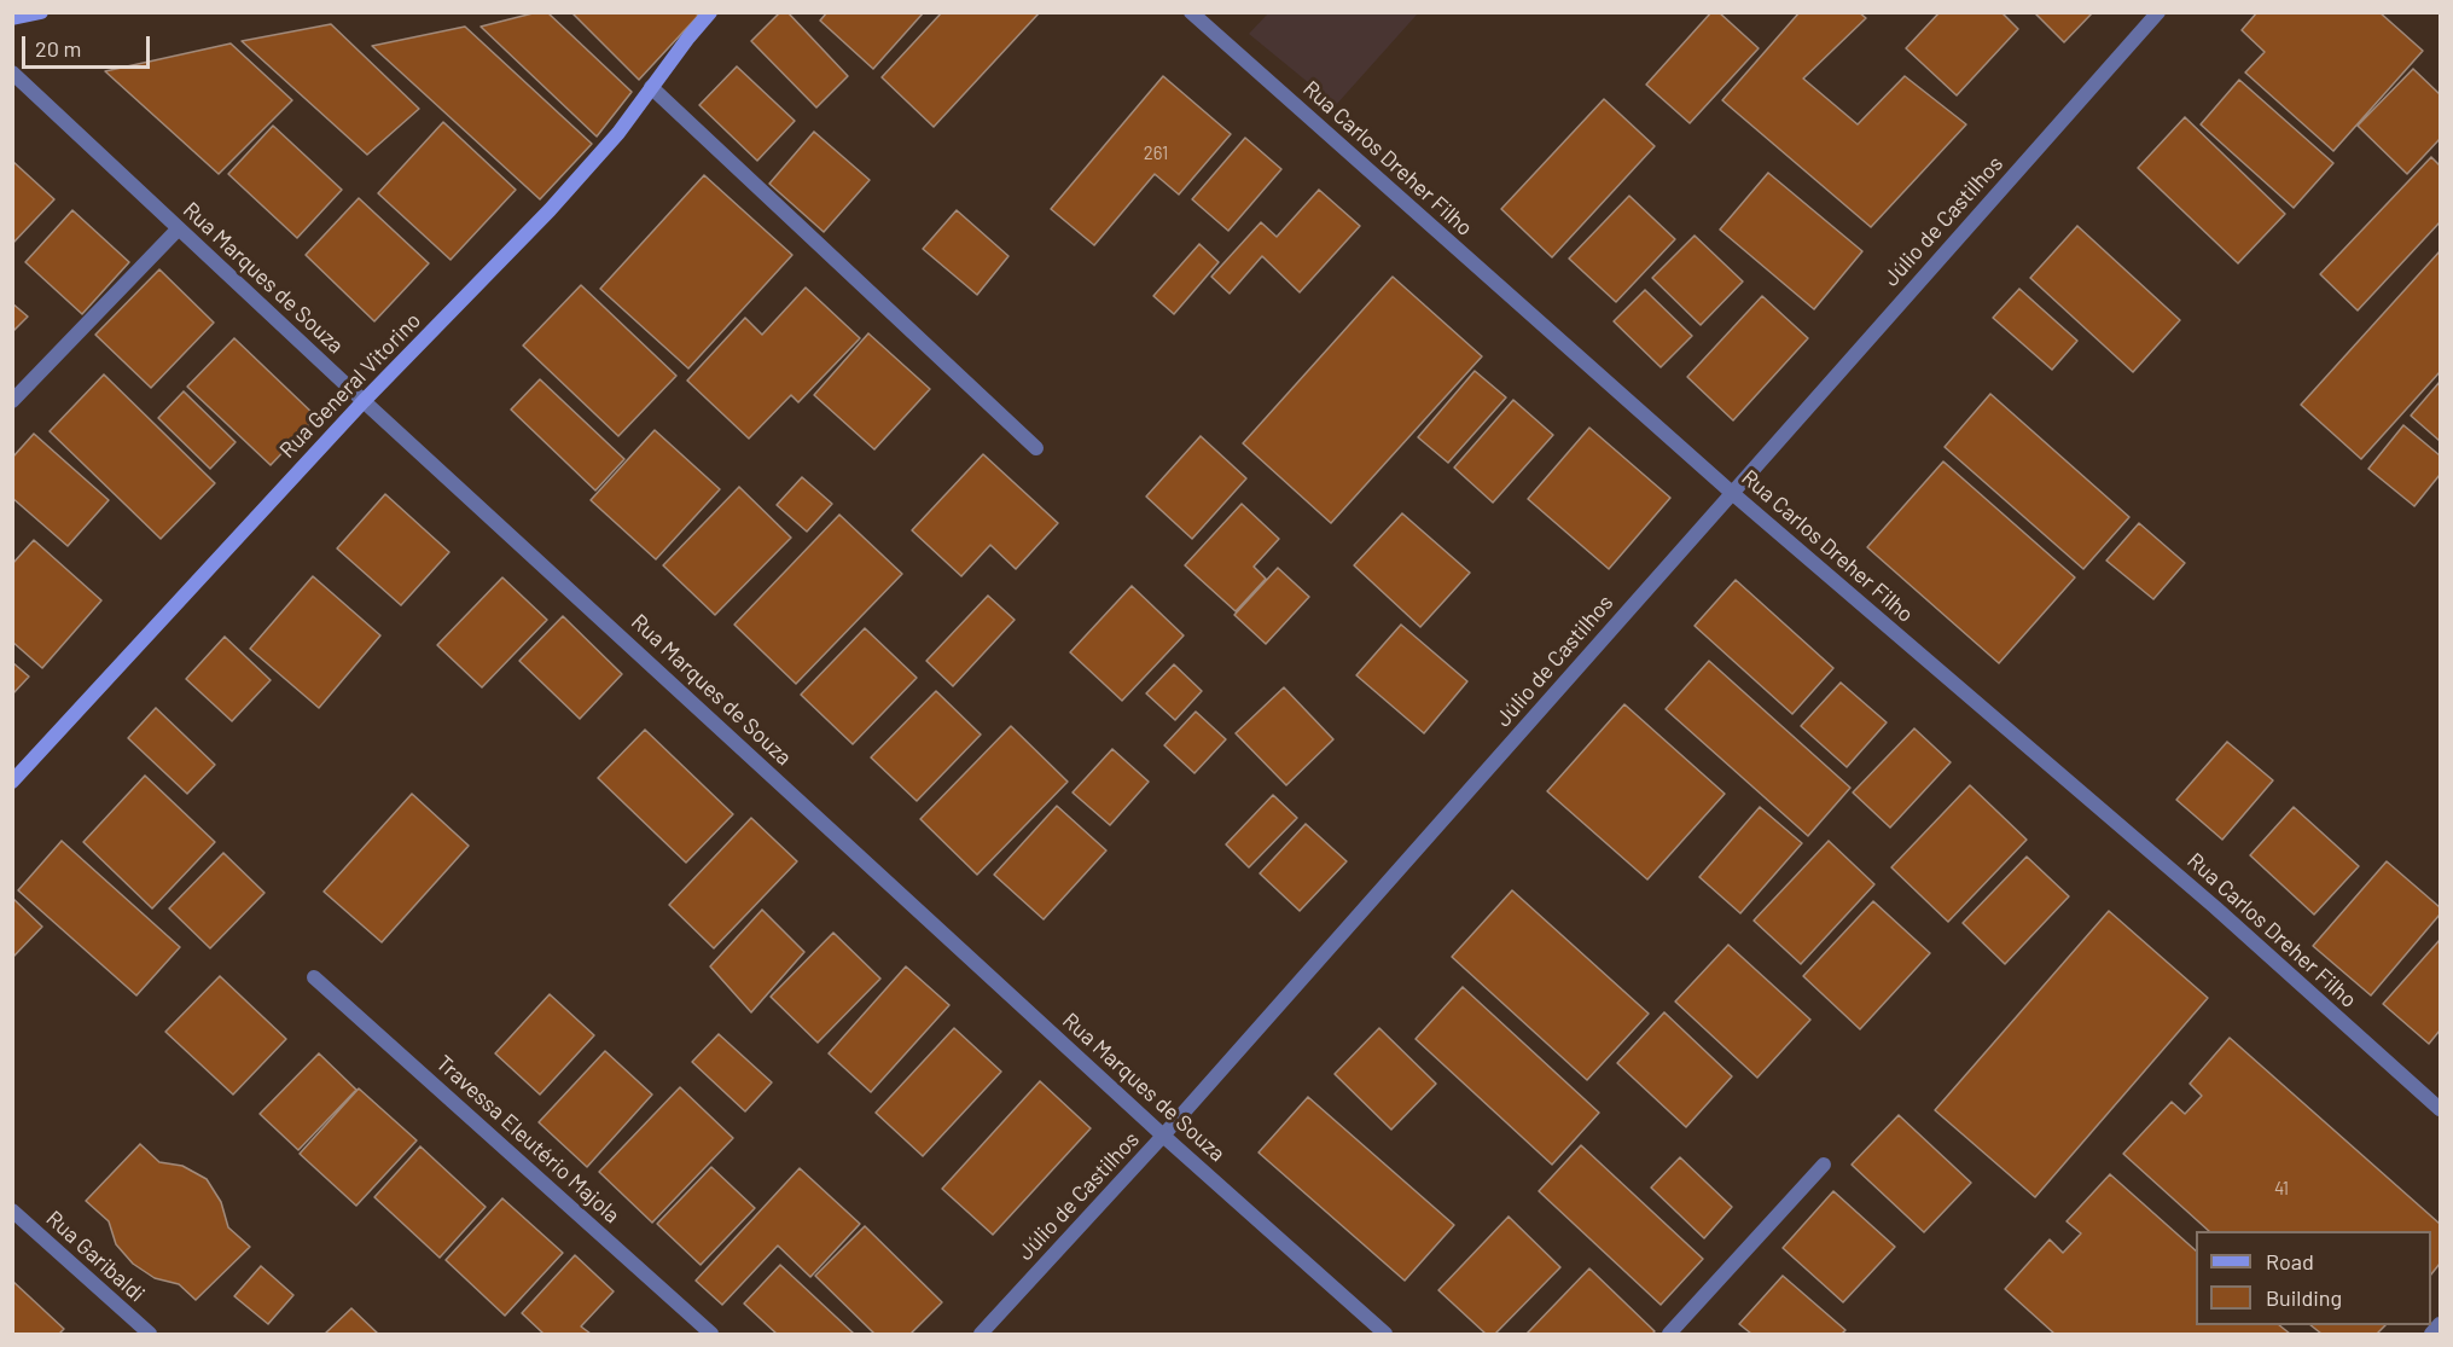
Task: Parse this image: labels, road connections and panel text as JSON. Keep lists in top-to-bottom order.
{
  "streets": {
    "main road": ["Rua General Vitorino"],
    "street": [
      "Rua Carlos Dreher Filho",
      "Júlio de Castilhos",
      "Rua Marques de Souza",
      "Travessa Eleutério Majola",
      "Rua Garibaldi"
    ]
  },
  "crossings": [
    ["Rua Carlos Dreher Filho", "Júlio de Castilhos"],
    ["Júlio de Castilhos", "Rua Marques de Souza"],
    ["Rua Marques de Souza", "Rua General Vitorino"]
  ],
  "house_numbers": ["261", "41"],
  "legend": ["Road", "Building"],
  "scale_bar": "20 m"
}
